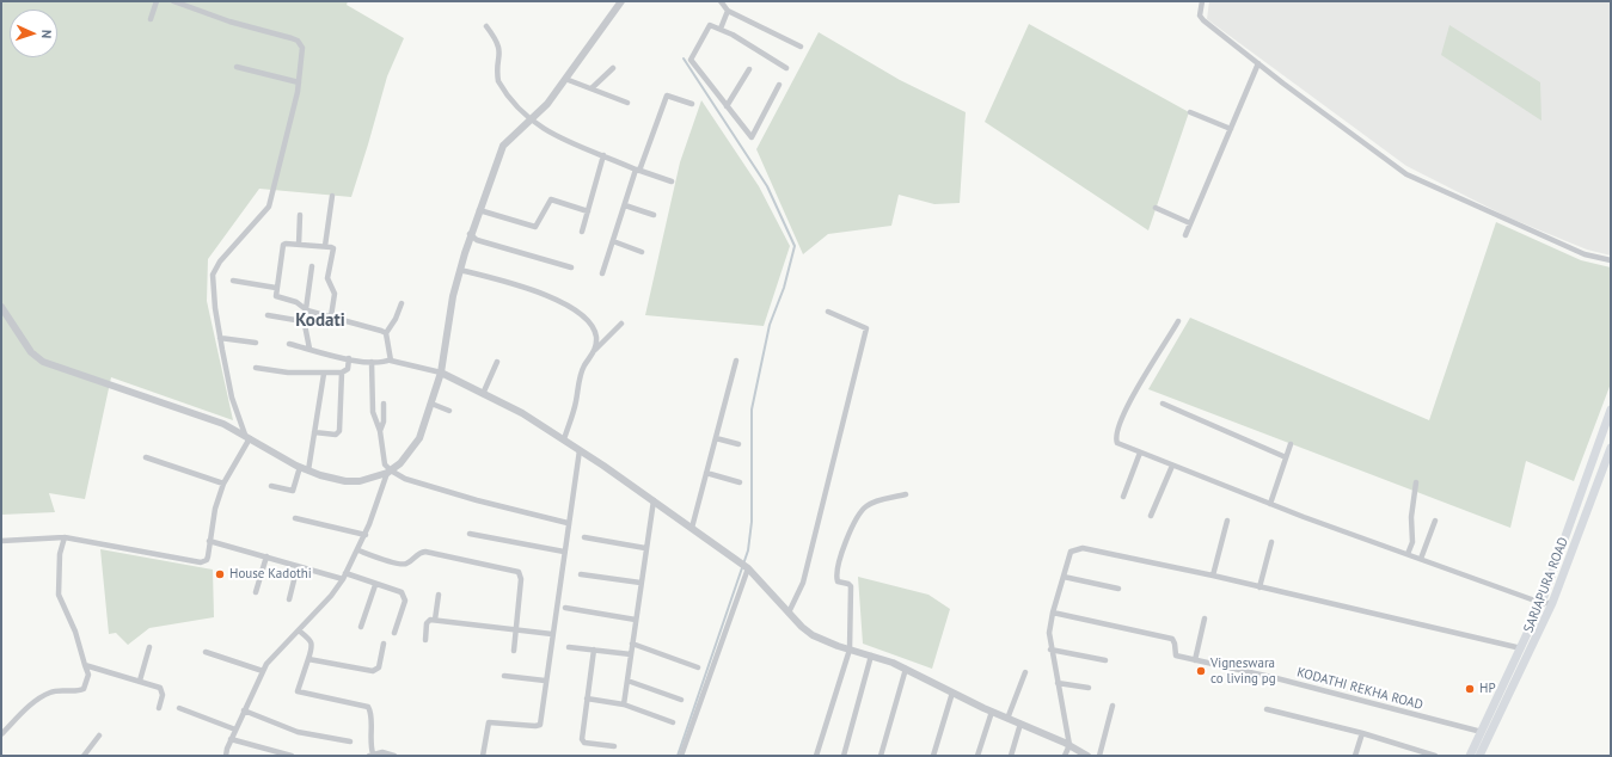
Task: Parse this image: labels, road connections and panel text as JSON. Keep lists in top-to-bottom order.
{
  "streets": {
    "main road": ["SARJAPURA ROAD"],
    "street": ["KODATHI REKHA ROAD"]
  },
  "crossings": [
    ["SARJAPURA ROAD", "KODATHI REKHA ROAD"]
  ],
  "districts": ["Kodati"],
  "places": ["House Kadothi", "Vigneswara co living pg", "HP"],
  "north": "right"
}
